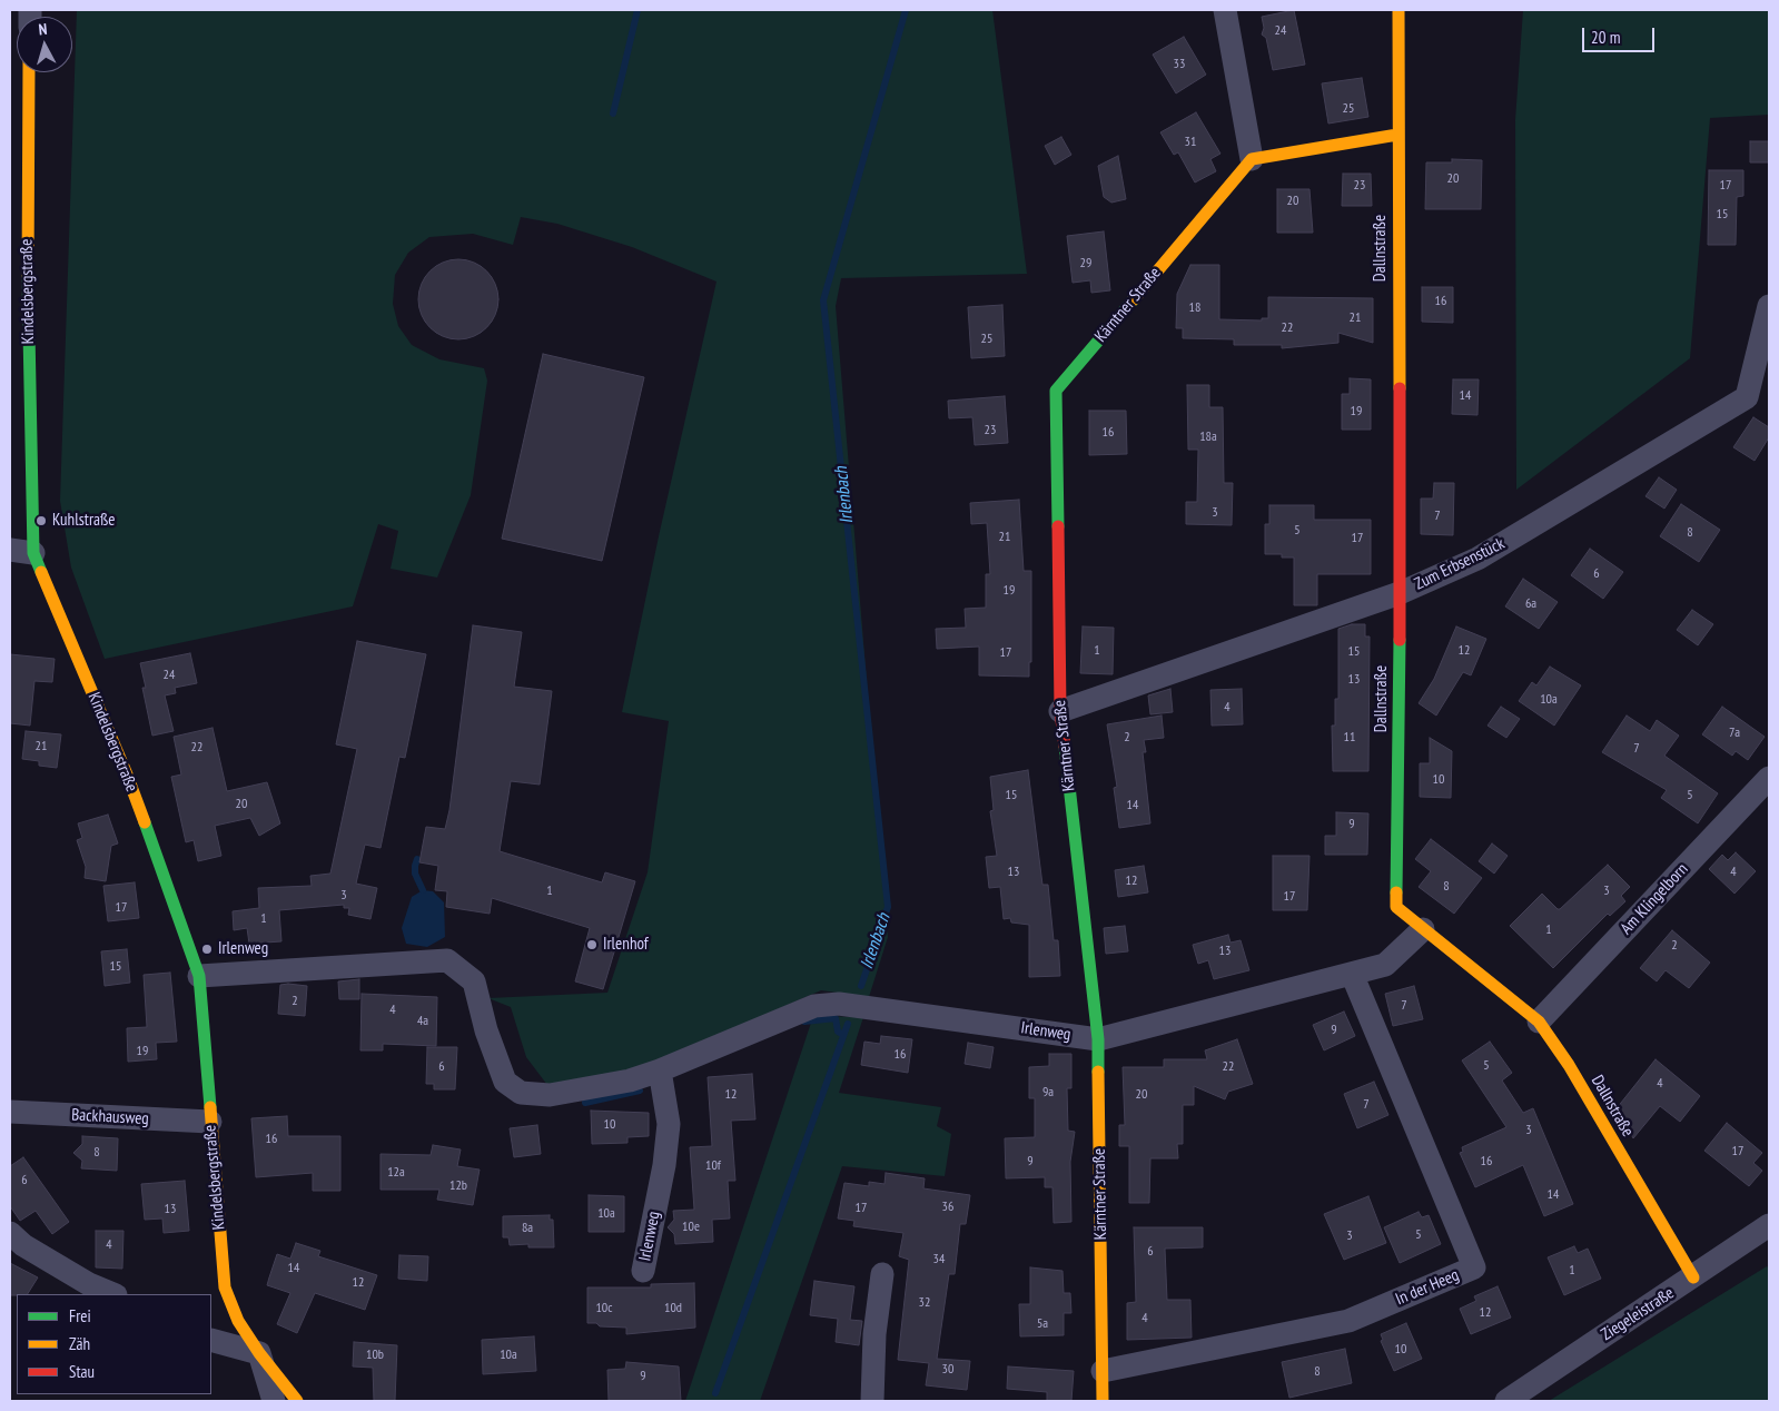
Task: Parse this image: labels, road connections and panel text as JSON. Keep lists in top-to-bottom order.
{
  "streets": {
    "street": [
      "Dallnstraße",
      "Kindelsbergstraße",
      "Kärntner Straße",
      "Zum Erbsenstück",
      "Am Klingelborn",
      "Irlenweg",
      "Backhausweg",
      "In der Heeg",
      "Ziegeleistraße"
    ]
  },
  "crossings": [
    ["Dallnstraße", "Zum Erbsenstück"],
    ["Dallnstraße", "Am Klingelborn"],
    ["Dallnstraße", "Irlenweg"],
    ["Dallnstraße", "Ziegeleistraße"],
    ["Kindelsbergstraße", "Irlenweg"],
    ["Kindelsbergstraße", "Backhausweg"],
    ["Kärntner Straße", "Zum Erbsenstück"],
    ["Kärntner Straße", "Irlenweg"],
    ["Kärntner Straße", "In der Heeg"],
    ["Irlenweg", "In der Heeg"]
  ],
  "water": ["Irlenbach"],
  "places": ["Kuhlstraße", "Irlenhof", "Irlenweg"],
  "house_numbers": [
    "24",
    "33",
    "25",
    "31",
    "20",
    "23",
    "17",
    "20",
    "15",
    "29",
    "16",
    "18",
    "21",
    "22",
    "25",
    "14",
    "19",
    "23",
    "16",
    "18a",
    "3",
    "7",
    "5",
    "8",
    "21",
    "17",
    "6",
    "19",
    "6a",
    "1",
    "12",
    "15",
    "17",
    "24",
    "13",
    "10a",
    "4",
    "7a",
    "2",
    "11",
    "21",
    "22",
    "7",
    "10",
    "15",
    "5",
    "20",
    "14",
    "9",
    "13",
    "4",
    "12",
    "8",
    "1",
    "3",
    "3",
    "17",
    "17",
    "1",
    "1",
    "2",
    "13",
    "15",
    "2",
    "7",
    "4",
    "4a",
    "9",
    "19",
    "16",
    "5",
    "6",
    "22",
    "4",
    "9a",
    "12",
    "20",
    "7",
    "10",
    "3",
    "16",
    "17",
    "8",
    "9",
    "16",
    "10f",
    "12a",
    "6",
    "12b",
    "14",
    "36",
    "17",
    "13",
    "10a",
    "10e",
    "8a",
    "5",
    "3",
    "4",
    "6",
    "34",
    "14",
    "1",
    "12",
    "32",
    "10c",
    "10d",
    "12",
    "4",
    "5a",
    "10",
    "10b",
    "10a",
    "30",
    "8",
    "9"
  ],
  "legend": ["Frei", "Zäh", "Stau"],
  "scale_bar": "20 m",
  "north": "top"
}
